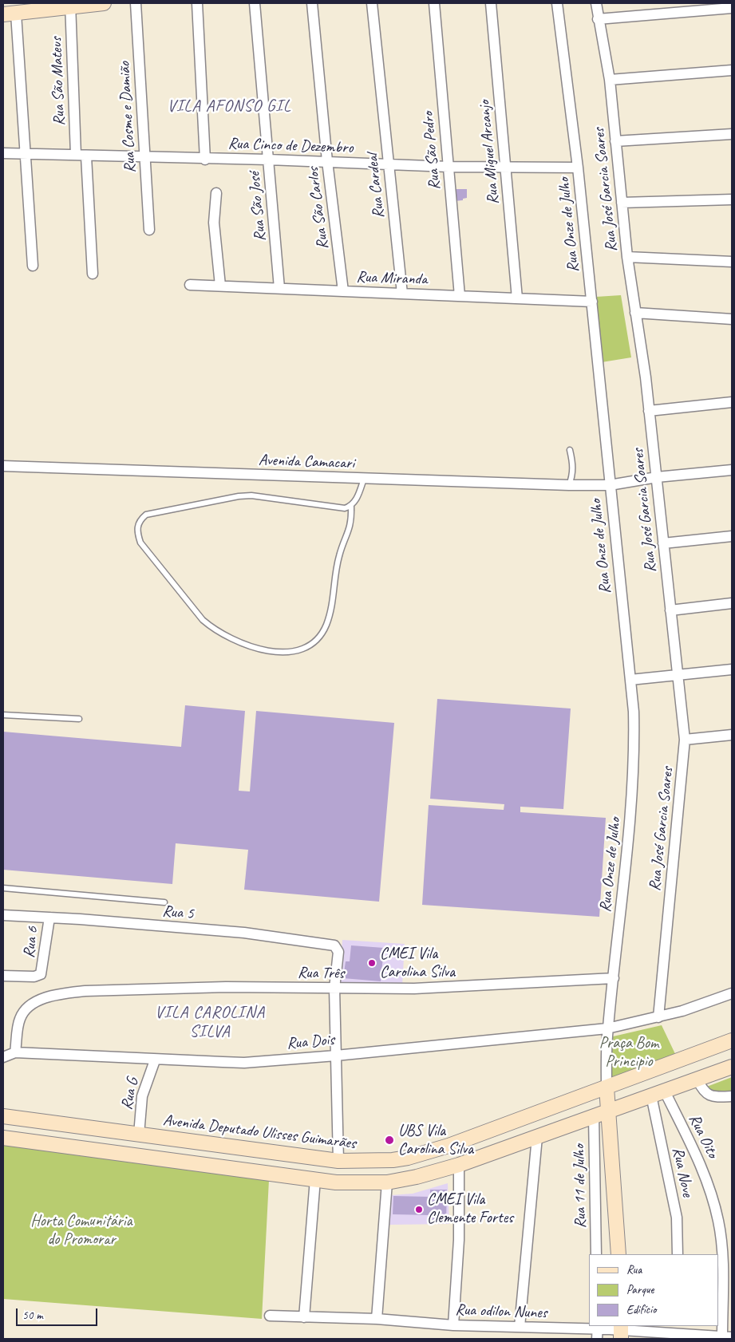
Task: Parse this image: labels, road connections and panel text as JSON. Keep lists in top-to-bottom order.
{
  "streets": {
    "street": [
      "Rua São Mateus",
      "Rua Cosme e Damião",
      "Rua Cinco de Dezembro",
      "Rua São Pedro",
      "Rua Miguel Arcanjo",
      "Rua Cardeal",
      "Rua José Garcia Soares",
      "Rua São José",
      "Rua São Carlos",
      "Rua Onze de Julho",
      "Rua Miranda",
      "Avenida Camacari",
      "Rua 5",
      "Rua 6",
      "Rua Três",
      "Rua Dois",
      "Rua G",
      "Avenida Deputado Ulisses Guimarães",
      "Rua Oito",
      "Rua Nove",
      "Rua 11 de Julho",
      "Rua odilon Nunes"
    ]
  },
  "crossings": [
    ["Rua São Mateus", "Rua Cinco de Dezembro"],
    ["Rua Cosme e Damião", "Rua Cinco de Dezembro"],
    ["Rua Cinco de Dezembro", "Rua São Pedro"],
    ["Rua Cinco de Dezembro", "Rua Miguel Arcanjo"],
    ["Rua Cinco de Dezembro", "Rua Cardeal"],
    ["Rua Cinco de Dezembro", "Rua São José"],
    ["Rua Cinco de Dezembro", "Rua São Carlos"],
    ["Rua Cinco de Dezembro", "Rua Onze de Julho"],
    ["Rua São Pedro", "Rua Miranda"],
    ["Rua Miguel Arcanjo", "Rua Miranda"],
    ["Rua Cardeal", "Rua Miranda"],
    ["Rua José Garcia Soares", "Avenida Camacari"],
    ["Rua José Garcia Soares", "Rua Dois"],
    ["Rua São José", "Rua Miranda"],
    ["Rua São Carlos", "Rua Miranda"],
    ["Rua Onze de Julho", "Rua Miranda"],
    ["Rua Onze de Julho", "Avenida Camacari"],
    ["Rua Onze de Julho", "Rua Três"],
    ["Rua Onze de Julho", "Rua Dois"],
    ["Rua Onze de Julho", "Avenida Deputado Ulisses Guimarães"],
    ["Rua 5", "Rua 6"],
    ["Rua 5", "Rua Três"],
    ["Rua Três", "Rua Dois"],
    ["Rua Dois", "Rua G"],
    ["Rua G", "Avenida Deputado Ulisses Guimarães"],
    ["Rua Oito", "Rua odilon Nunes"]
  ],
  "districts": ["VILA AFONSO GIL", "VILA CAROLINA SILVA"],
  "parks": ["Praça Bom Principio", "Horta Comunitária do Promorar"],
  "places": ["CMEI Vila Carolina Silva", "UBS Vila Carolina Silva", "CMEI Vila Clemente Fortes"],
  "legend": ["Rua", "Parque", "Edifício"],
  "scale_bar": "50 m"
}
